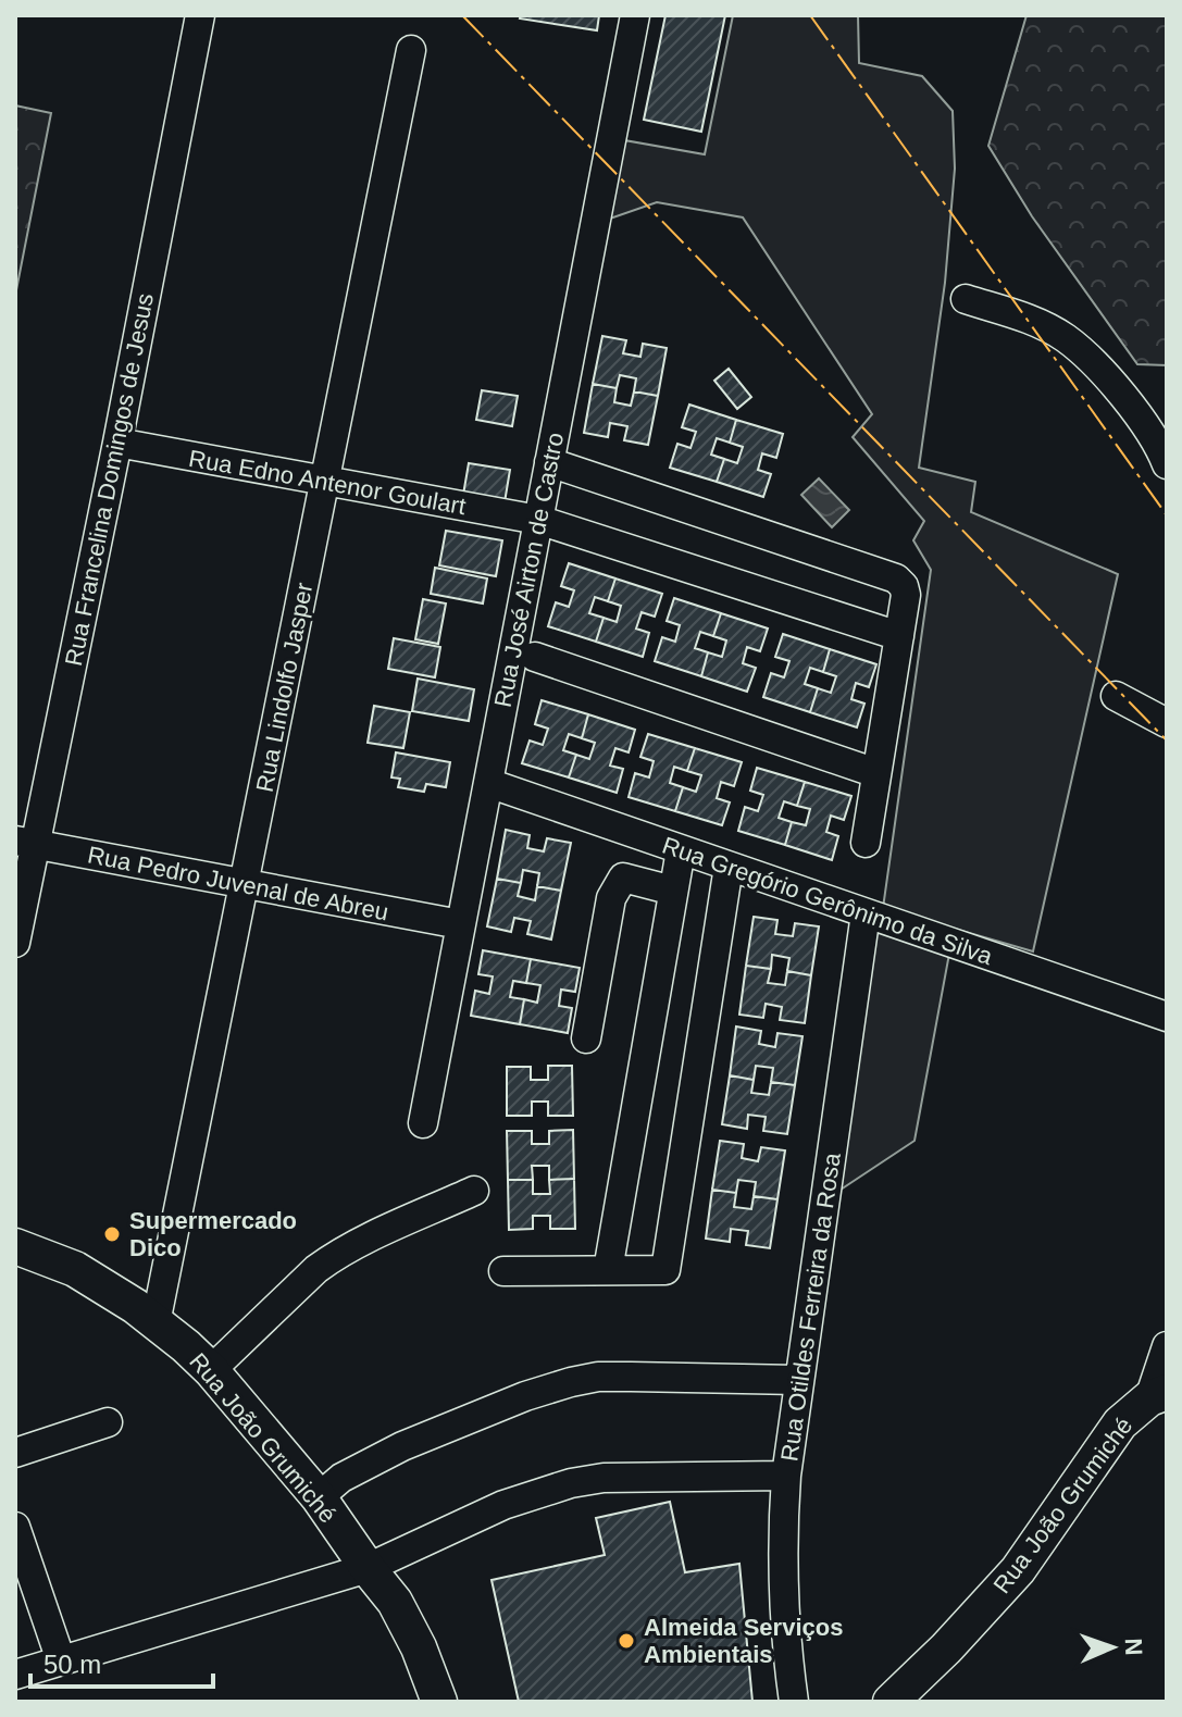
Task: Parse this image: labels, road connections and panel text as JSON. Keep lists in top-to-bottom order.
{
  "streets": {
    "main road": ["Rua João Grumiché"],
    "street": [
      "Rua Francelina Domingos de Jesus",
      "Rua Edno Antenor Goulart",
      "Rua José Airton de Castro",
      "Rua Lindolfo Jasper",
      "Rua Pedro Juvenal de Abreu",
      "Rua Gregório Gerônimo da Silva",
      "Rua Otildes Ferreira da Rosa"
    ]
  },
  "crossings": [
    ["Rua Francelina Domingos de Jesus", "Rua Edno Antenor Goulart"],
    ["Rua Francelina Domingos de Jesus", "Rua Pedro Juvenal de Abreu"],
    ["Rua Edno Antenor Goulart", "Rua José Airton de Castro"],
    ["Rua Edno Antenor Goulart", "Rua Lindolfo Jasper"],
    ["Rua José Airton de Castro", "Rua Pedro Juvenal de Abreu"],
    ["Rua José Airton de Castro", "Rua Gregório Gerônimo da Silva"],
    ["Rua Lindolfo Jasper", "Rua Pedro Juvenal de Abreu"],
    ["Rua Lindolfo Jasper", "Rua João Grumiché"],
    ["Rua Gregório Gerônimo da Silva", "Rua Otildes Ferreira da Rosa"]
  ],
  "places": ["Supermercado Dico", "Almeida Serviços Ambientais"],
  "scale_bar": "50 m",
  "north": "right"
}
